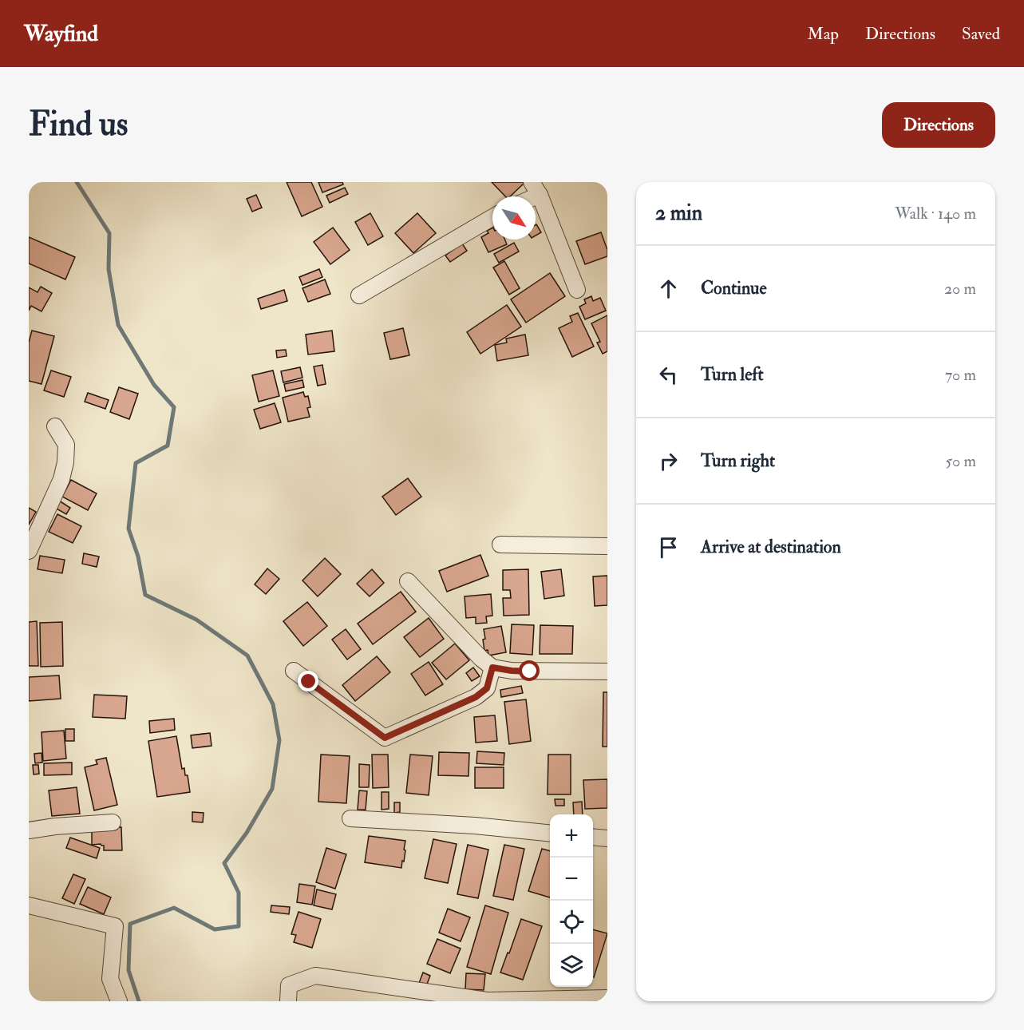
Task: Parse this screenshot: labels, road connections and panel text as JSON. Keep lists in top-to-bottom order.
{
  "north": "bottom right",
  "page": {
    "header": "Wayfind",
    "nav": ["Map", "Directions", "Saved"],
    "buttons": "Directions",
    "title": "Find us",
    "heading": ["2 min", "Walk · 140 m"],
    "list": [
      ["Continue", "20 m"],
      ["Turn left", "70 m"],
      ["Turn right", "50 m"],
      "Arrive at destination"
    ],
    "map_buttons": ["+", "−"]
  }
}
